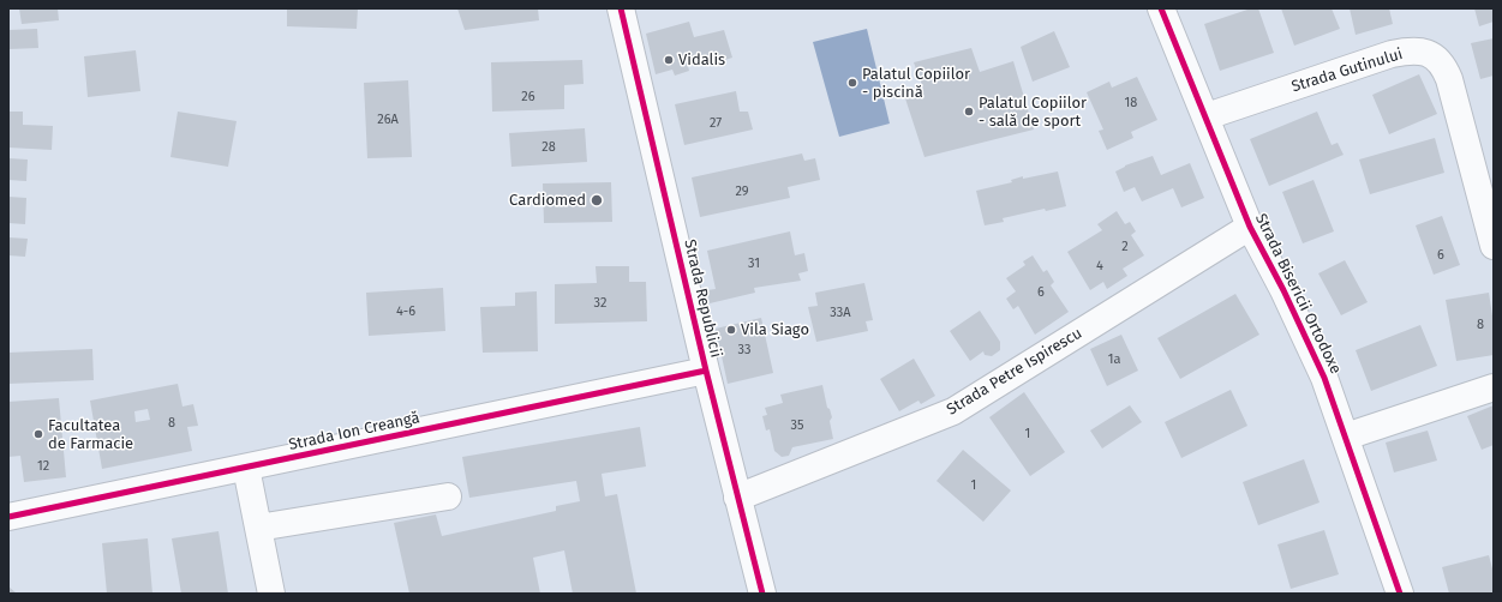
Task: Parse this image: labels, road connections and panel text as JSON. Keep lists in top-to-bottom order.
{
  "streets": {
    "street": [
      "Strada Gutinului",
      "Strada Bisericii Ortodoxe",
      "Strada Republicii",
      "Strada Petre Ispirescu",
      "Strada Ion Creangă"
    ]
  },
  "crossings": [
    ["Strada Gutinului", "Strada Bisericii Ortodoxe"],
    ["Strada Bisericii Ortodoxe", "Strada Petre Ispirescu"],
    ["Strada Republicii", "Strada Petre Ispirescu"],
    ["Strada Republicii", "Strada Ion Creangă"]
  ],
  "places": [
    "Vidalis",
    "Palatul Copiilor - piscină",
    "Palatul Copiilor - sală de sport",
    "Cardiomed",
    "Vila Siago",
    "Facultatea de Farmacie"
  ],
  "house_numbers": [
    "26",
    "18",
    "26A",
    "27",
    "28",
    "29",
    "2",
    "6",
    "31",
    "4",
    "6",
    "32",
    "4-6",
    "33A",
    "8",
    "33",
    "1a",
    "8",
    "35",
    "1",
    "12",
    "1"
  ]
}
